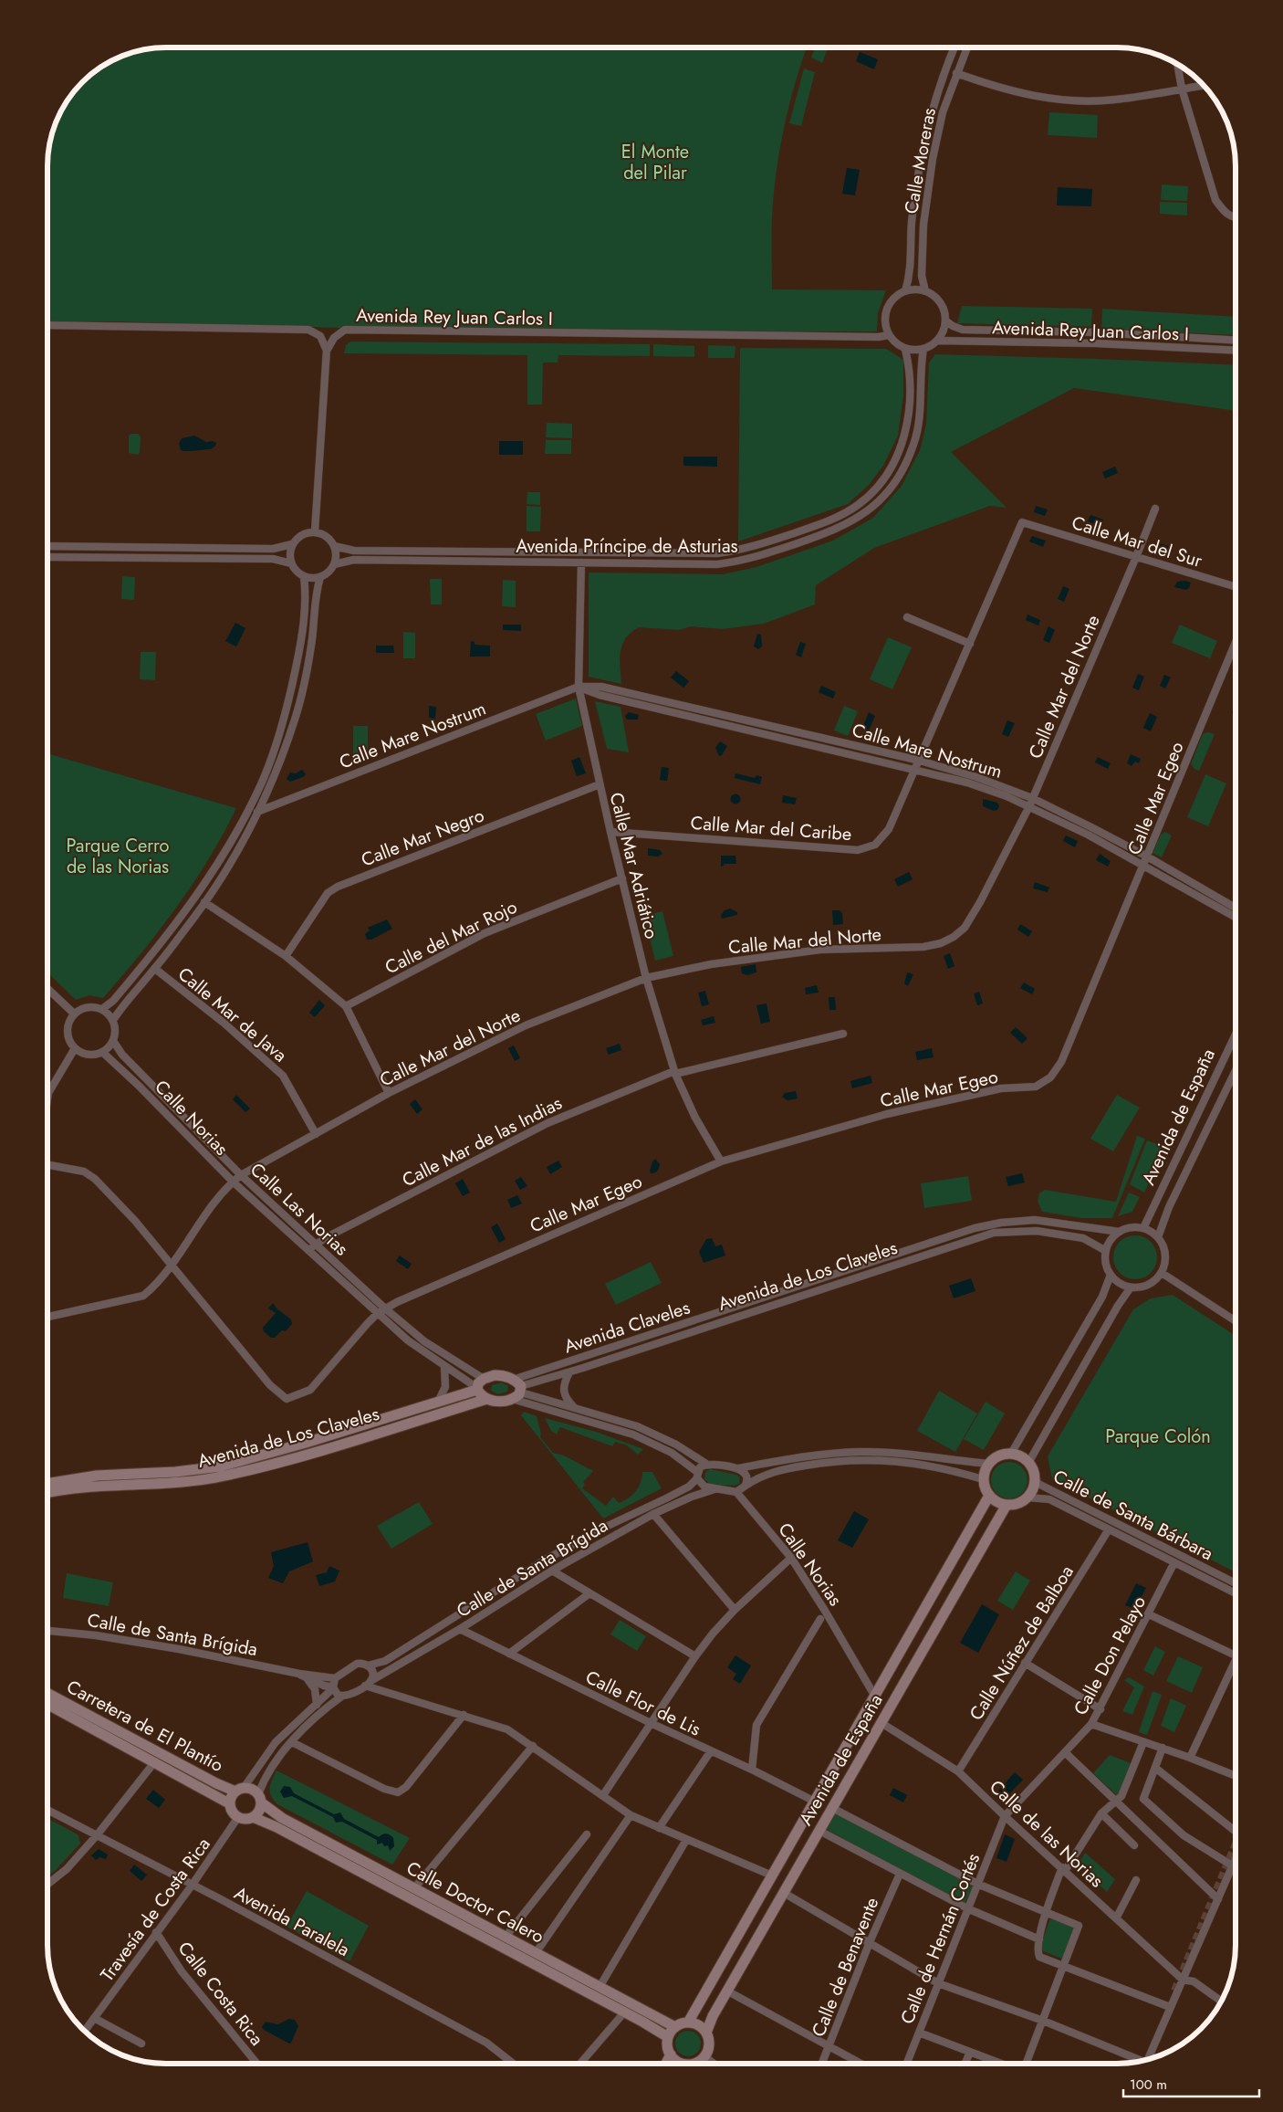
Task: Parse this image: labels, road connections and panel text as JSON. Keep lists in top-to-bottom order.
{
  "streets": {
    "street": [
      "Calle Moreras",
      "Avenida Rey Juan Carlos I",
      "Calle Mar del Sur",
      "Avenida Príncipe de Asturias",
      "Calle Mar del Norte",
      "Calle Mare Nostrum",
      "Calle Mar Egeo",
      "Calle Mar del Caribe",
      "Calle Mar Negro",
      "Calle Mar Adriático",
      "Calle del Mar Rojo",
      "Calle Mar de Java",
      "Avenida de España",
      "Calle Norias",
      "Calle Mar de las Indias",
      "Calle Las Norias",
      "Avenida de Los Claveles",
      "Avenida Claveles",
      "Calle de Santa Bárbara",
      "Calle de Santa Brígida",
      "Calle Núñez de Balboa",
      "Calle Don Pelayo",
      "Calle Flor de Lis",
      "Carretera de El Plantío",
      "Calle de las Norias",
      "Calle Doctor Calero",
      "Travesía de Costa Rica",
      "Avenida Paralela",
      "Calle de Hernán Cortés",
      "Calle de Benavente",
      "Calle Costa Rica"
    ]
  },
  "crossings": [
    ["Calle Moreras", "Avenida Rey Juan Carlos I"],
    ["Calle Moreras", "Avenida Príncipe de Asturias"],
    ["Avenida Rey Juan Carlos I", "Avenida Príncipe de Asturias"],
    ["Calle Mar del Sur", "Calle Mar del Norte"],
    ["Calle Mar del Sur", "Calle Mar del Caribe"],
    ["Avenida Príncipe de Asturias", "Calle Mar Adriático"],
    ["Calle Mar del Norte", "Calle Mare Nostrum"],
    ["Calle Mar del Norte", "Calle Mar Egeo"],
    ["Calle Mar del Norte", "Calle Mar Adriático"],
    ["Calle Mar del Norte", "Calle Mar de Java"],
    ["Calle Mar del Norte", "Calle Norias"],
    ["Calle Mar del Norte", "Calle Las Norias"],
    ["Calle Mare Nostrum", "Calle Mar Egeo"],
    ["Calle Mare Nostrum", "Calle Mar del Caribe"],
    ["Calle Mare Nostrum", "Calle Mar Adriático"],
    ["Calle Mar Egeo", "Calle Mar Adriático"],
    ["Calle Mar Egeo", "Calle Norias"],
    ["Calle Mar Egeo", "Calle Las Norias"],
    ["Calle Mar del Caribe", "Calle Mar Adriático"],
    ["Calle Mar Negro", "Calle Mar Adriático"],
    ["Calle Mar Adriático", "Calle del Mar Rojo"],
    ["Calle Mar Adriático", "Calle Mar de las Indias"],
    ["Avenida de España", "Calle Norias"],
    ["Avenida de España", "Avenida de Los Claveles"],
    ["Avenida de España", "Avenida Claveles"],
    ["Avenida de España", "Calle de Santa Bárbara"],
    ["Avenida de España", "Calle Flor de Lis"],
    ["Avenida de España", "Calle de las Norias"],
    ["Calle Norias", "Calle Mar de las Indias"],
    ["Calle Norias", "Calle Las Norias"],
    ["Calle Norias", "Avenida de Los Claveles"],
    ["Calle Norias", "Avenida Claveles"],
    ["Calle Mar de las Indias", "Calle Las Norias"],
    ["Calle Las Norias", "Avenida de Los Claveles"],
    ["Calle Las Norias", "Avenida Claveles"],
    ["Avenida de Los Claveles", "Avenida Claveles"],
    ["Calle de Santa Bárbara", "Calle Núñez de Balboa"],
    ["Calle de Santa Bárbara", "Calle Don Pelayo"],
    ["Calle de Santa Brígida", "Calle Flor de Lis"],
    ["Calle de Santa Brígida", "Carretera de El Plantío"],
    ["Calle de Santa Brígida", "Calle Doctor Calero"],
    ["Calle de Santa Brígida", "Travesía de Costa Rica"],
    ["Calle Núñez de Balboa", "Calle de las Norias"],
    ["Calle Don Pelayo", "Calle de las Norias"],
    ["Calle Don Pelayo", "Calle de Hernán Cortés"],
    ["Carretera de El Plantío", "Calle Doctor Calero"],
    ["Carretera de El Plantío", "Travesía de Costa Rica"],
    ["Calle de las Norias", "Calle de Hernán Cortés"],
    ["Calle Doctor Calero", "Travesía de Costa Rica"],
    ["Travesía de Costa Rica", "Avenida Paralela"],
    ["Travesía de Costa Rica", "Calle Costa Rica"]
  ],
  "parks": ["El Monte del Pilar", "Parque Cerro de las Norias", "Parque Colón"],
  "scale_bar": "100 m"
}
